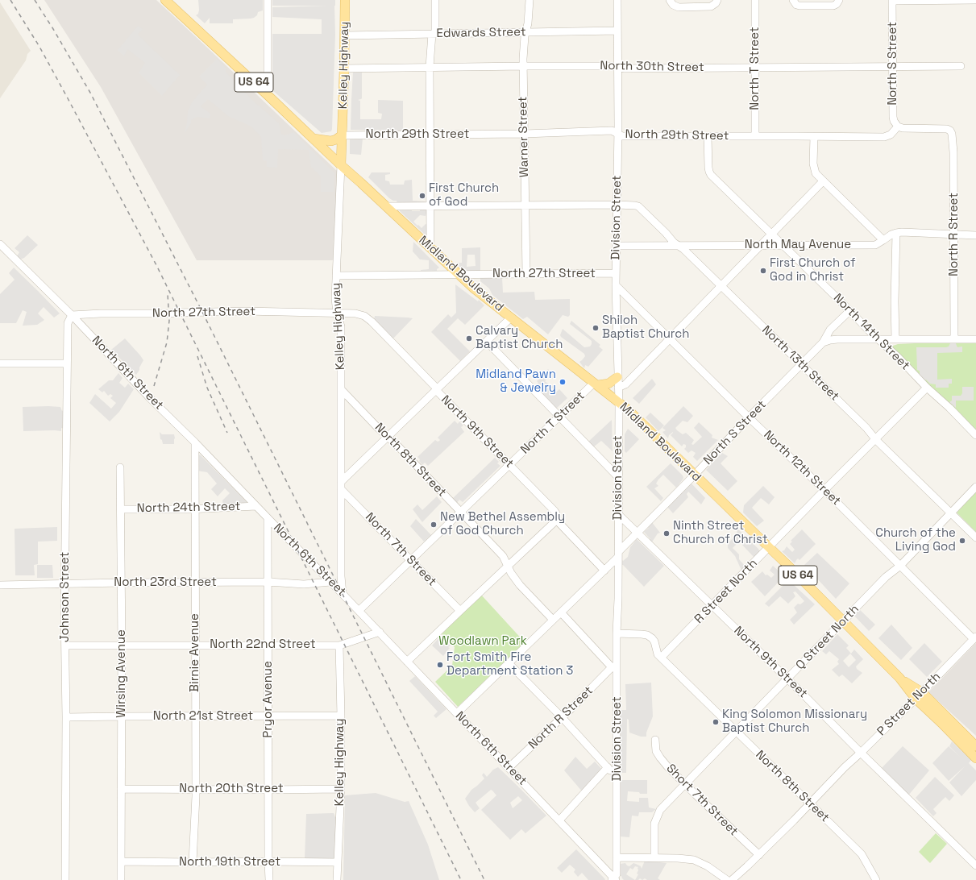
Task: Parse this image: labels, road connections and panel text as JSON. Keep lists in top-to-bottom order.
{
  "streets": {
    "main road": ["Kelley Highway", "US 64", "Midland Boulevard"],
    "street": [
      "Edwards Street",
      "North S Street",
      "North 30th Street",
      "North T Street",
      "North 29th Street",
      "Warner Street",
      "Division Street",
      "North R Street",
      "North May Avenue",
      "North 27th Street",
      "North 14th Street",
      "North 13th Street",
      "North 6th Street",
      "North 9th Street",
      "North 8th Street",
      "North 12th Street",
      "North 24th Street",
      "North 7th Street",
      "North 23rd Street",
      "R Street North",
      "Johnson Street",
      "Q Street North",
      "North 22nd Street",
      "Birnie Avenue",
      "Wirsing Avenue",
      "Pryor Avenue",
      "P Street North",
      "North 21st Street",
      "North 20th Street",
      "Short 7th Street",
      "North 19th Street"
    ]
  },
  "crossings": [
    ["Edwards Street", "Kelley Highway"],
    ["Edwards Street", "Warner Street"],
    ["Edwards Street", "Division Street"],
    ["North S Street", "North 30th Street"],
    ["North S Street", "North 29th Street"],
    ["North S Street", "Division Street"],
    ["North S Street", "North R Street"],
    ["North S Street", "Midland Boulevard"],
    ["North S Street", "North 14th Street"],
    ["North S Street", "North 13th Street"],
    ["North S Street", "North 6th Street"],
    ["North S Street", "North 9th Street"],
    ["North S Street", "North 8th Street"],
    ["North S Street", "North 12th Street"],
    ["Kelley Highway", "North 30th Street"],
    ["Kelley Highway", "North 29th Street"],
    ["Kelley Highway", "Midland Boulevard"],
    ["Kelley Highway", "North 27th Street"],
    ["Kelley Highway", "North 6th Street"],
    ["Kelley Highway", "North 9th Street"],
    ["Kelley Highway", "North 8th Street"],
    ["Kelley Highway", "North 7th Street"],
    ["Kelley Highway", "North 22nd Street"],
    ["Kelley Highway", "North 21st Street"],
    ["Kelley Highway", "North 20th Street"],
    ["Kelley Highway", "North 19th Street"],
    ["North 30th Street", "North T Street"],
    ["North 30th Street", "Warner Street"],
    ["North 30th Street", "Division Street"],
    ["North T Street", "North 29th Street"],
    ["North T Street", "Midland Boulevard"],
    ["North T Street", "North 6th Street"],
    ["North T Street", "North 9th Street"],
    ["North T Street", "North 8th Street"],
    ["North T Street", "North 7th Street"],
    ["North 29th Street", "Warner Street"],
    ["North 29th Street", "Division Street"],
    ["North 29th Street", "North R Street"],
    ["North 29th Street", "North 14th Street"],
    ["Warner Street", "North 27th Street"],
    ["Warner Street", "North 13th Street"],
    ["Division Street", "North R Street"],
    ["Division Street", "North May Avenue"],
    ["Division Street", "Midland Boulevard"],
    ["Division Street", "North 27th Street"],
    ["Division Street", "North 13th Street"],
    ["Division Street", "North 6th Street"],
    ["Division Street", "North 9th Street"],
    ["Division Street", "North 8th Street"],
    ["Division Street", "North 12th Street"],
    ["North R Street", "North May Avenue"],
    ["North R Street", "North 6th Street"],
    ["North May Avenue", "North 14th Street"],
    ["North May Avenue", "North 13th Street"],
    ["Midland Boulevard", "North 27th Street"],
    ["Midland Boulevard", "North 13th Street"],
    ["Midland Boulevard", "R Street North"],
    ["Midland Boulevard", "Q Street North"],
    ["Midland Boulevard", "P Street North"],
    ["North 27th Street", "North 6th Street"],
    ["North 27th Street", "North 9th Street"],
    ["North 27th Street", "Johnson Street"],
    ["North 14th Street", "R Street North"],
    ["North 13th Street", "R Street North"],
    ["North 13th Street", "Q Street North"],
    ["North 6th Street", "North 24th Street"],
    ["North 6th Street", "North 23rd Street"],
    ["North 6th Street", "Johnson Street"],
    ["North 6th Street", "North 22nd Street"],
    ["North 6th Street", "Birnie Avenue"],
    ["North 6th Street", "Pryor Avenue"],
    ["North 9th Street", "R Street North"],
    ["North 9th Street", "Q Street North"],
    ["North 9th Street", "P Street North"],
    ["North 8th Street", "R Street North"],
    ["North 8th Street", "Q Street North"],
    ["North 8th Street", "P Street North"],
    ["North 12th Street", "R Street North"],
    ["North 12th Street", "Q Street North"],
    ["North 12th Street", "P Street North"],
    ["North 24th Street", "Birnie Avenue"],
    ["North 24th Street", "Wirsing Avenue"],
    ["North 23rd Street", "Johnson Street"],
    ["North 23rd Street", "Birnie Avenue"],
    ["North 23rd Street", "Wirsing Avenue"],
    ["North 23rd Street", "Pryor Avenue"],
    ["Johnson Street", "North 22nd Street"],
    ["Johnson Street", "North 21st Street"],
    ["Q Street North", "Short 7th Street"],
    ["North 22nd Street", "Birnie Avenue"],
    ["North 22nd Street", "Wirsing Avenue"],
    ["North 22nd Street", "Pryor Avenue"],
    ["Birnie Avenue", "North 21st Street"],
    ["Birnie Avenue", "North 20th Street"],
    ["Birnie Avenue", "North 19th Street"],
    ["Wirsing Avenue", "North 21st Street"],
    ["Wirsing Avenue", "North 20th Street"],
    ["Wirsing Avenue", "North 19th Street"],
    ["Pryor Avenue", "North 21st Street"],
    ["Pryor Avenue", "North 20th Street"],
    ["Pryor Avenue", "North 19th Street"],
    ["P Street North", "Short 7th Street"]
  ],
  "parks": ["Woodlawn Park"],
  "places": [
    "First Church of God",
    "First Church of God in Christ",
    "Shiloh Baptist Church",
    "Calvary Baptist Church",
    "Midland Pawn & Jewelry",
    "New Bethel Assembly of God Church",
    "Ninth Street Church of Christ",
    "Church of the Living God",
    "Fort Smith Fire Department Station 3",
    "King Solomon Missionary Baptist Church"
  ]
}
